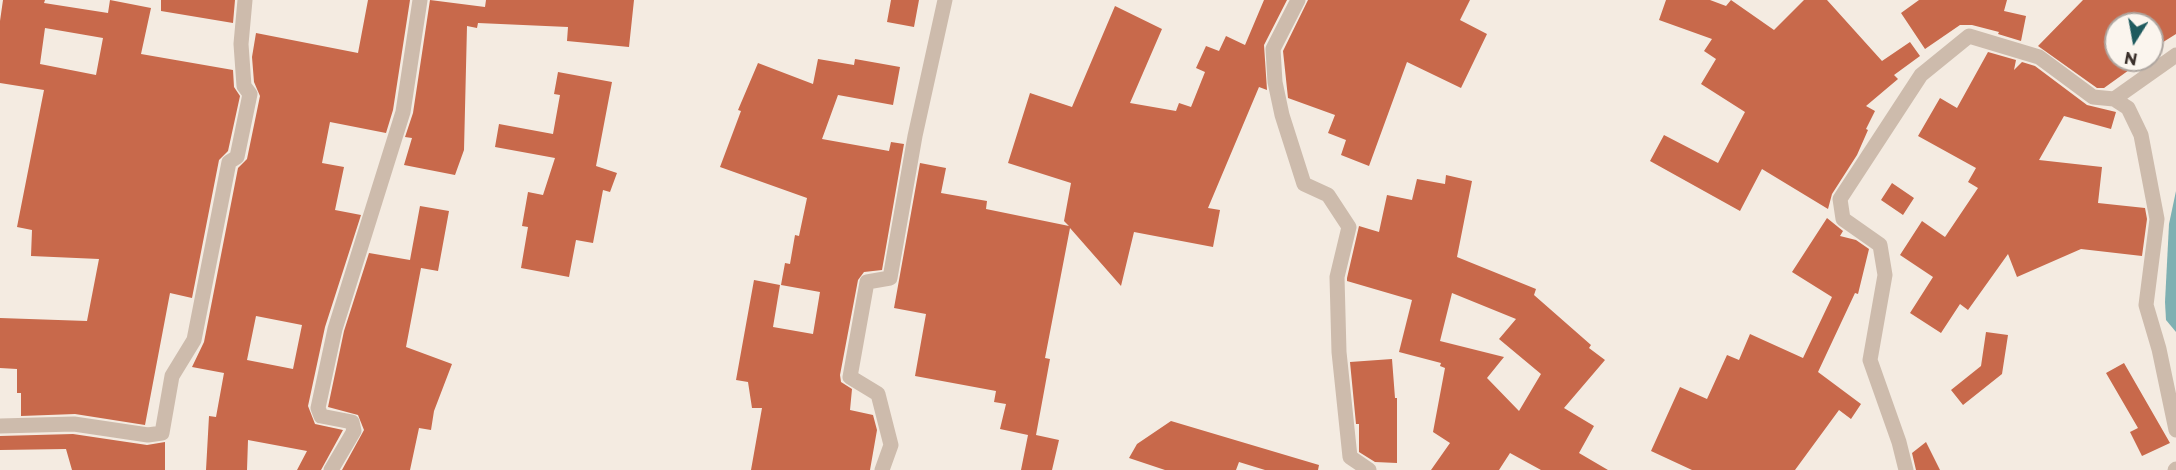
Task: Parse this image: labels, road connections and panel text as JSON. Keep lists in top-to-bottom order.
{
  "north": "bottom"
}
